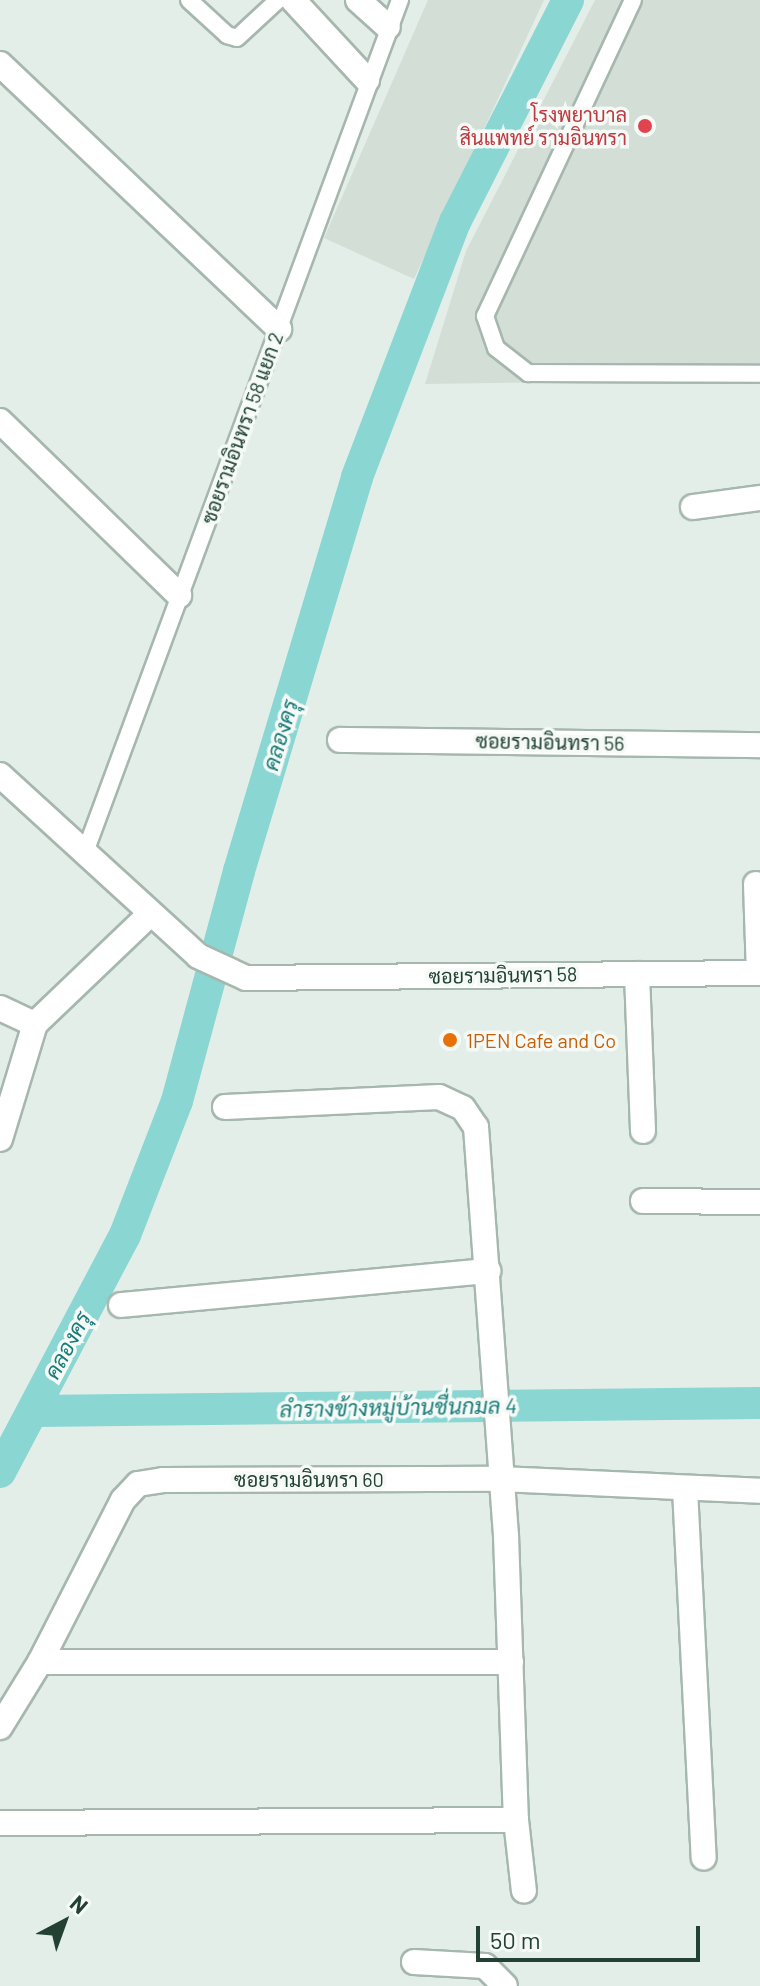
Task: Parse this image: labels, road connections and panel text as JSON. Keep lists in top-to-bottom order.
{
  "streets": {
    "street": ["ซอยรามอินทรา 56", "ซอยรามอินทรา 58", "ซอยรามอินทรา 60"],
    "lane": ["ซอยรามอินทรา 58 แยก 2"]
  },
  "water": ["คลองครุ", "ลำรางข้างหมู่บ้านชื่นกมล 4"],
  "places": ["โรงพยาบาล สินแพทย์ รามอินทรา", "1PEN Cafe and Co"],
  "scale_bar": "50 m",
  "north": "top right"
}
